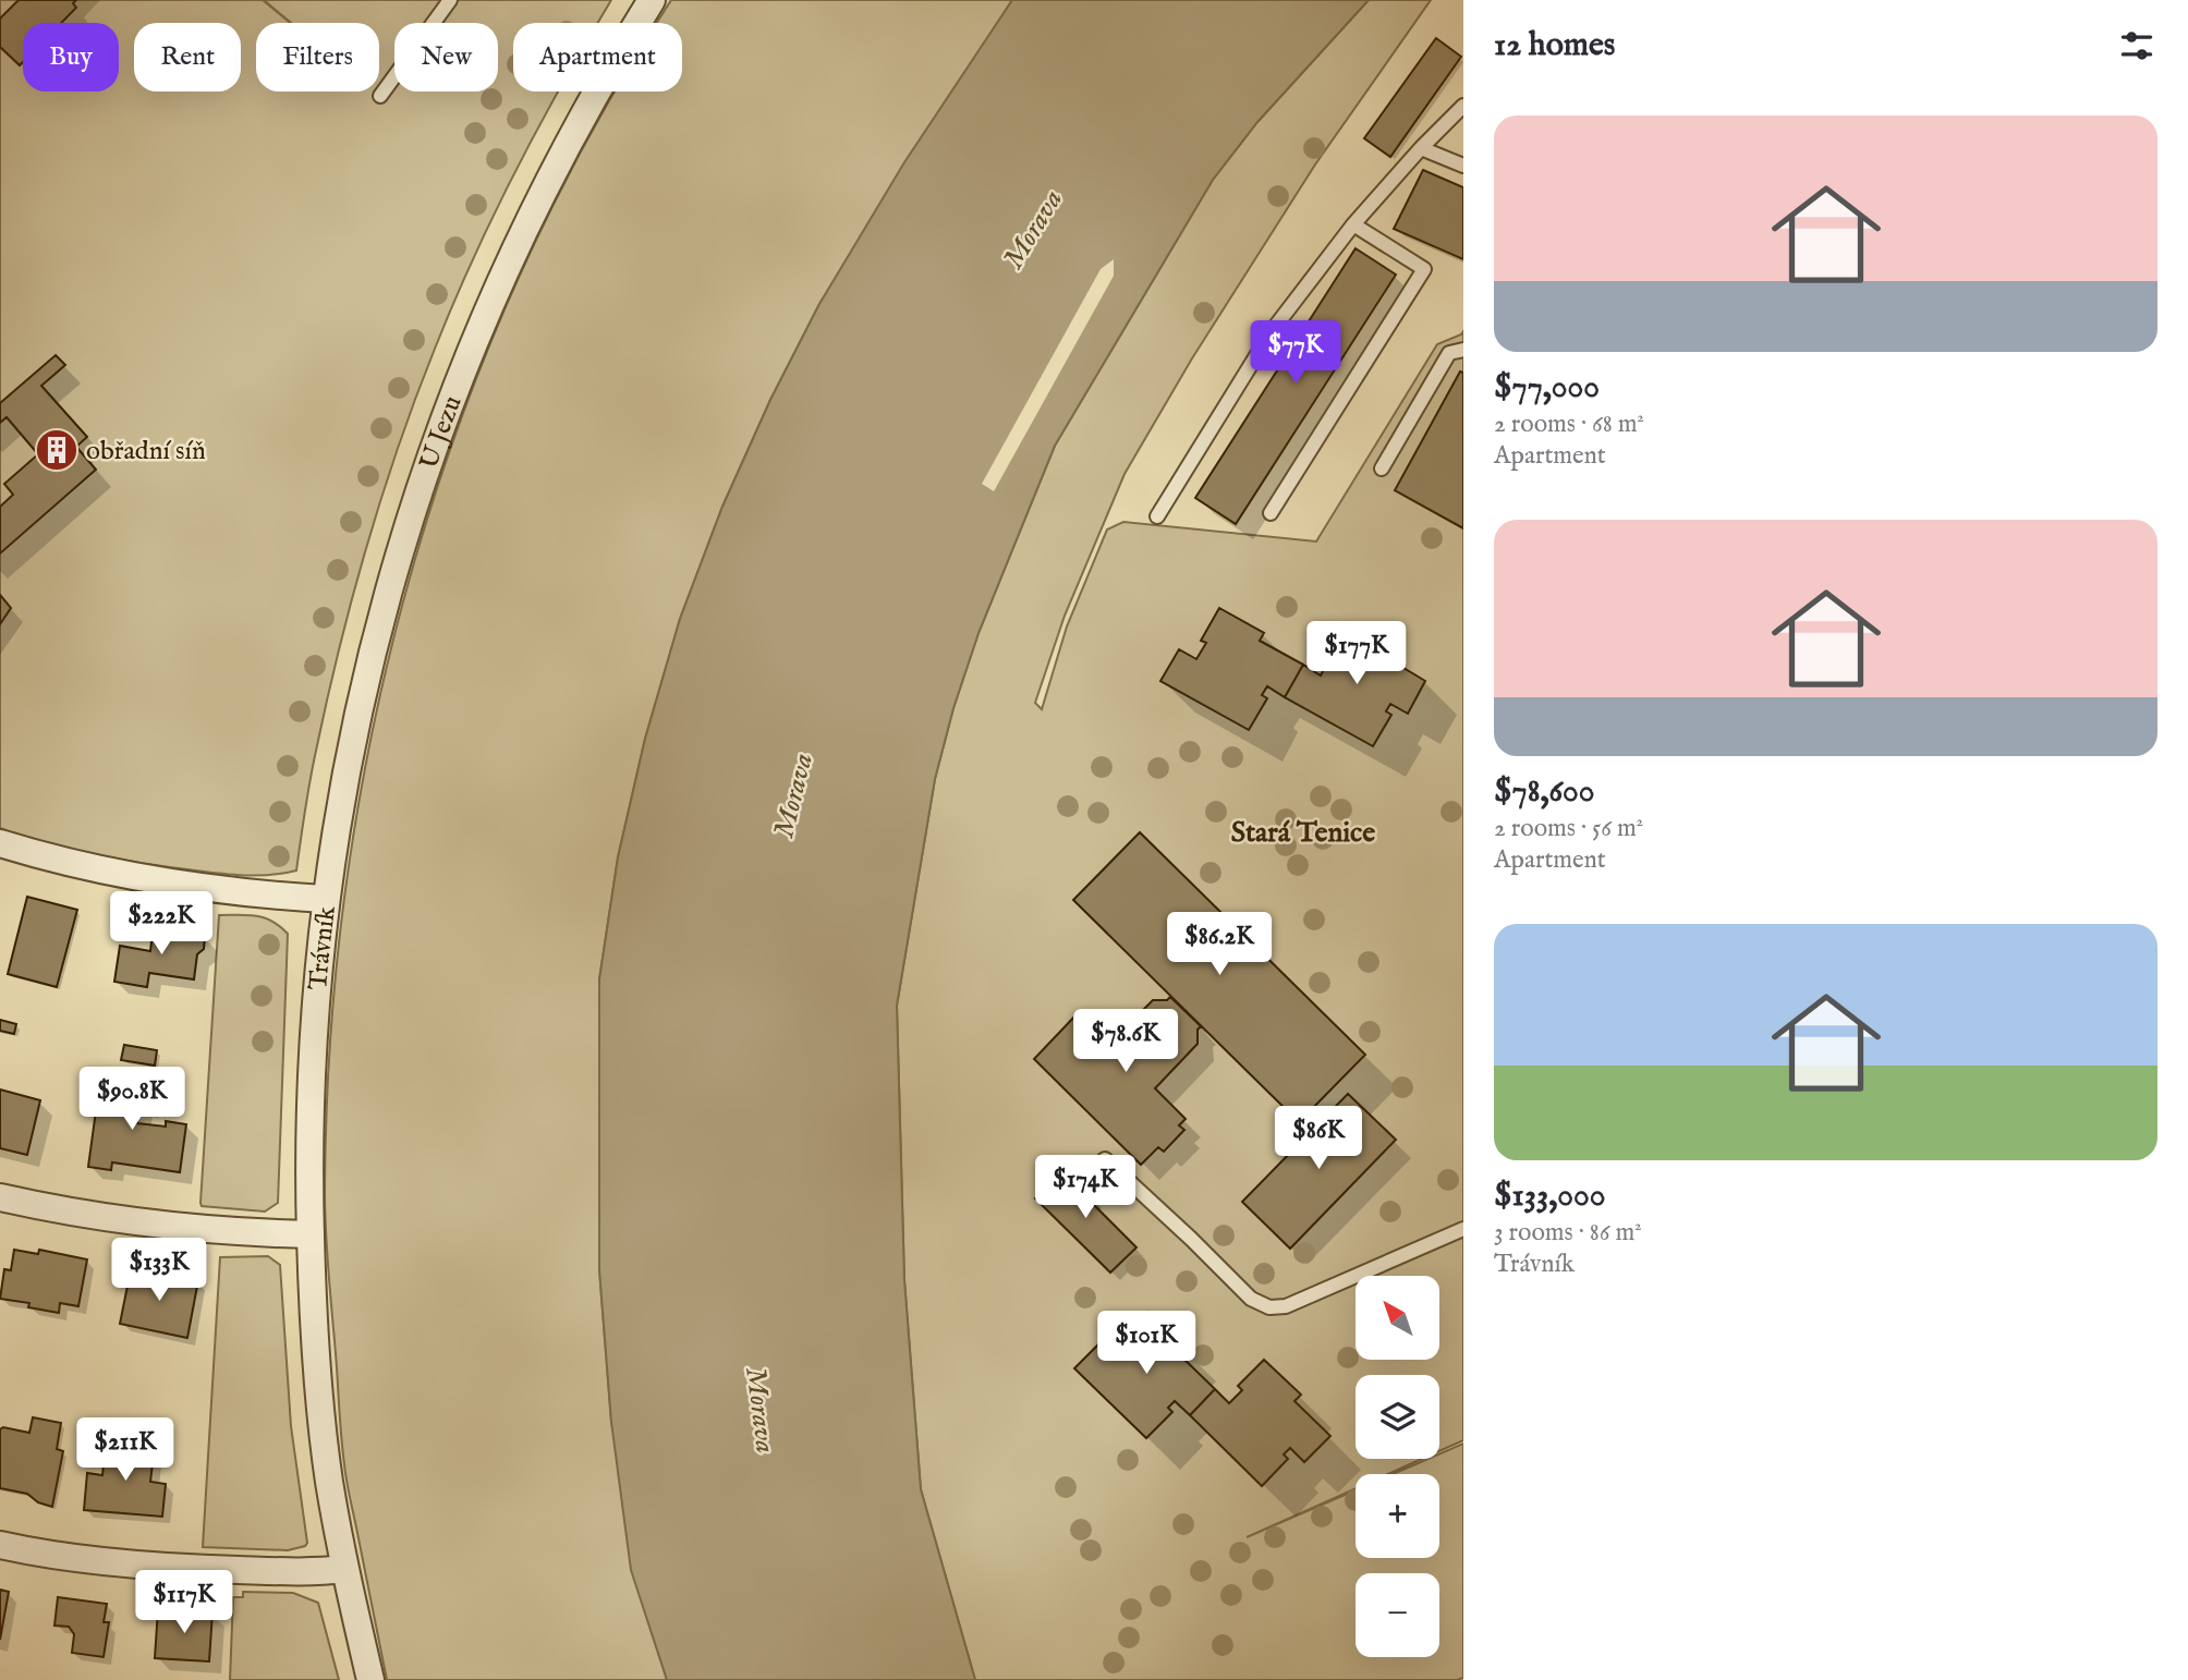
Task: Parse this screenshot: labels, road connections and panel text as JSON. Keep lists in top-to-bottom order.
{
  "streets": {
    "street": ["U Jezu", "Trávník"]
  },
  "crossings": [
    ["U Jezu", "Trávník"]
  ],
  "districts": ["Stará Tenice"],
  "water": ["Morava"],
  "places": {
    "building": ["obřadní síň"]
  },
  "north": "top left",
  "page": {
    "heading": "12 homes",
    "chip": [
      "Buy",
      "Rent",
      "Filters",
      "New",
      "Apartment"
    ],
    "list": [
      {
        "name": "$77,000",
        "note": "2 rooms · 68 m² · Apartment"
      },
      {
        "name": "$78,600",
        "note": "2 rooms · 56 m² · Apartment"
      },
      {
        "name": "$133,000",
        "note": "3 rooms · 86 m² · Trávník"
      }
    ],
    "price": [
      "$77K",
      "$177K",
      "$222K",
      "$86.2K",
      "$78.6K",
      "$90.8K",
      "$86K",
      "$174K",
      "$133K",
      "$101K",
      "$211K",
      "$117K"
    ],
    "map_buttons": ["+", "−"]
  }
}
